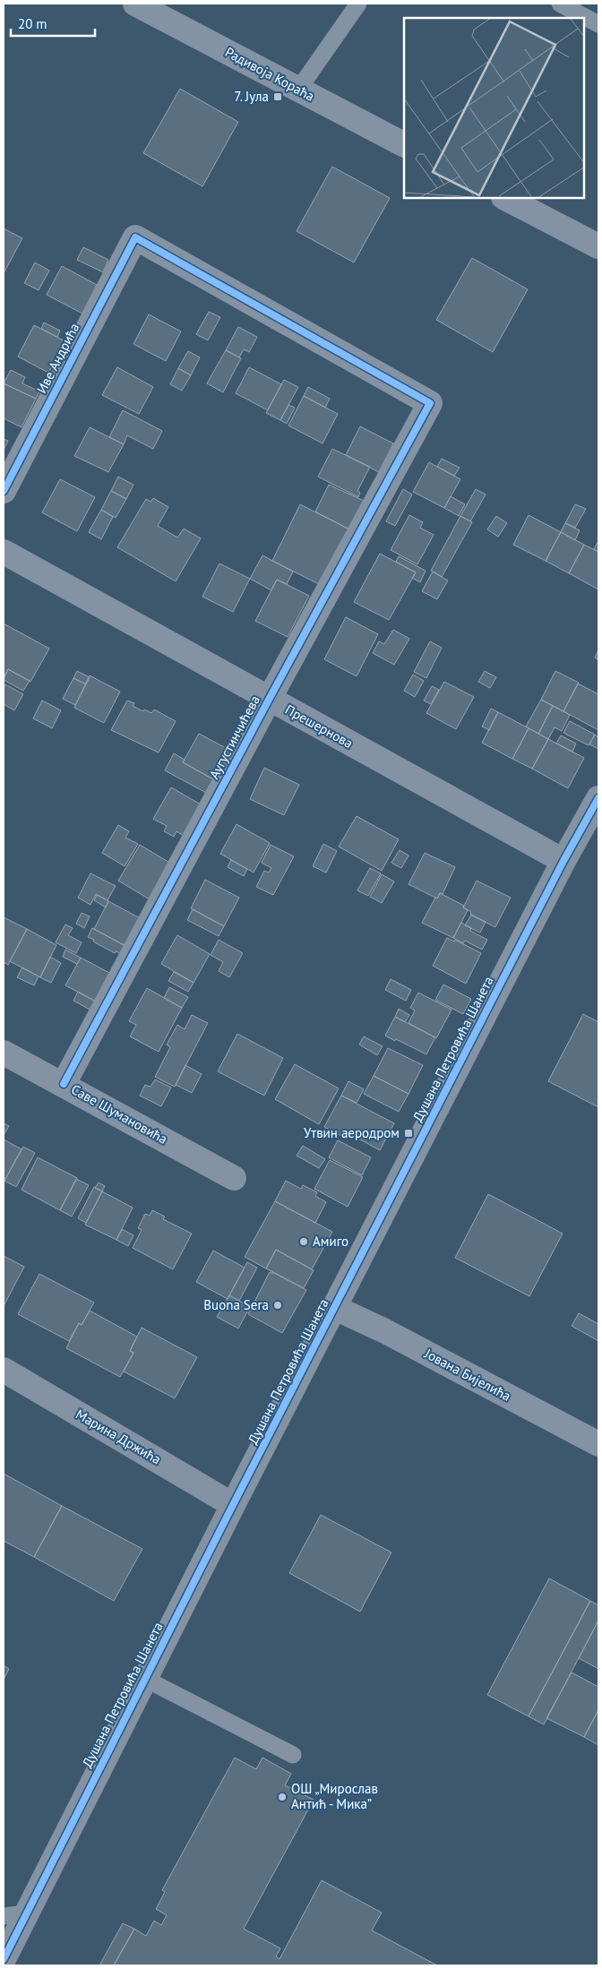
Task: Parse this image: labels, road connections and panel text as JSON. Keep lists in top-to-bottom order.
{
  "streets": {
    "street": [
      "Радивоја Кораћа",
      "Иве Андрића",
      "Прешернова",
      "Аугустинчићева",
      "Душана Петровића Шанета",
      "Саве Шумановића",
      "Јована Бијелића",
      "Марина Држића"
    ]
  },
  "crossings": [
    ["Иве Андрића", "Аугустинчићева"],
    ["Прешернова", "Аугустинчићева"],
    ["Прешернова", "Душана Петровића Шанета"],
    ["Аугустинчићева", "Саве Шумановића"],
    ["Душана Петровића Шанета", "Јована Бијелића"],
    ["Душана Петровића Шанета", "Марина Држића"]
  ],
  "places": {
    "transit": ["7. Јула", "Утвин аеродром"],
    "other": ["Амиго", "Buona Sera", "ОШ „Мирослав Антић - Мика”"]
  },
  "scale_bar": "20 m"
}
